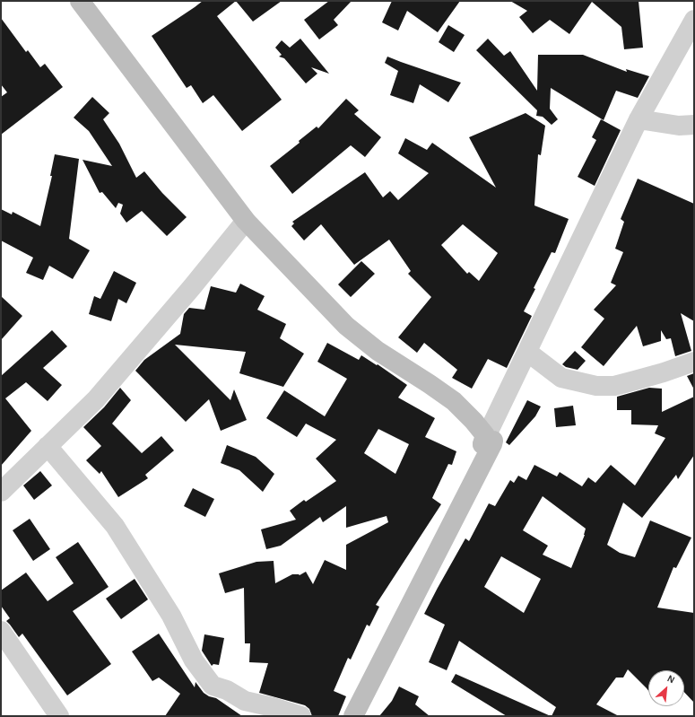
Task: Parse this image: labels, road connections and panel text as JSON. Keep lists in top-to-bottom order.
{
  "north": "top right"
}
